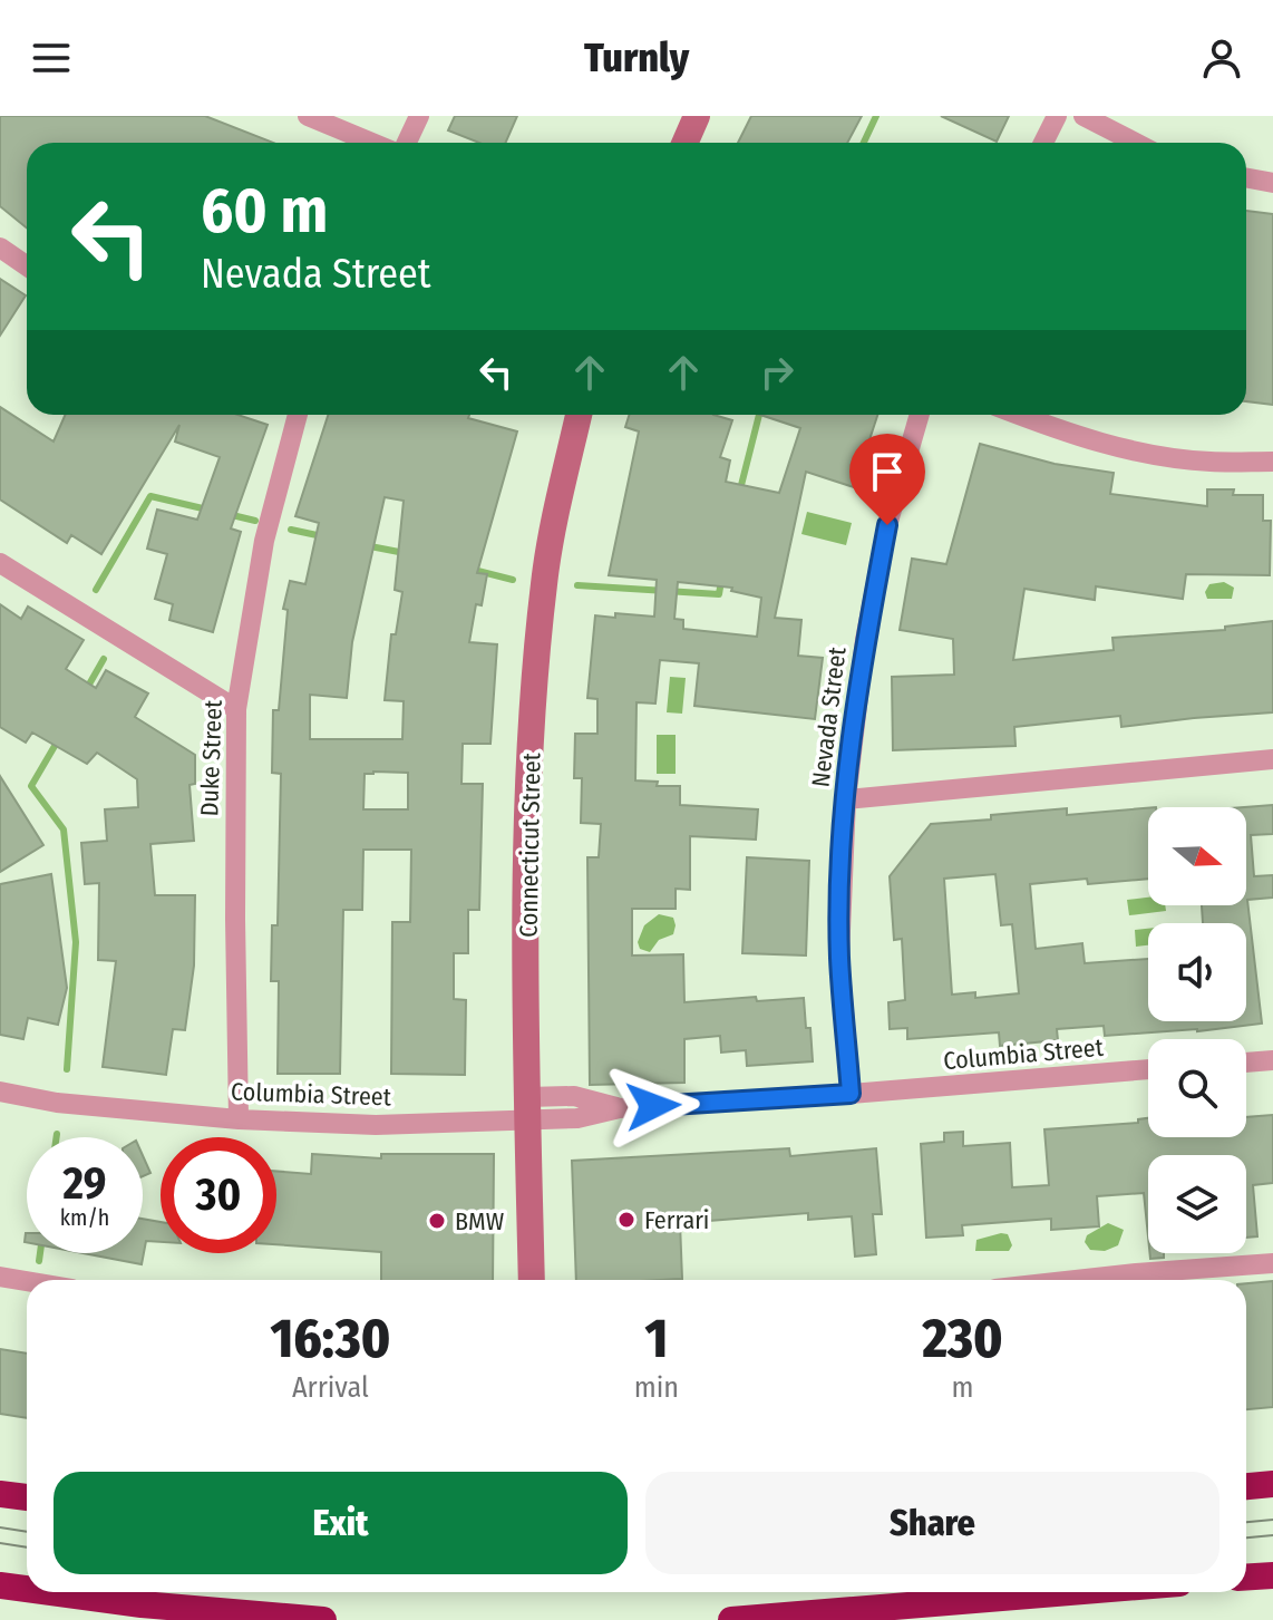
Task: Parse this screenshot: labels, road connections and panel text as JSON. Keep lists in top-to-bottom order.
{
  "streets": {
    "street": [
      "Nevada Street",
      "Duke Street",
      "Connecticut Street",
      "Columbia Street"
    ]
  },
  "crossings": [
    ["Nevada Street", "Columbia Street"],
    ["Duke Street", "Columbia Street"],
    ["Connecticut Street", "Columbia Street"]
  ],
  "places": ["Ferrari", "BMW"],
  "north": "right",
  "page": {
    "header": "Turnly",
    "turn": ["60 m", "Nevada Street"],
    "speed": "29 km/h",
    "limit": "30",
    "eta": [
      "16:30",
      "Arrival",
      "1",
      "min",
      "230",
      "m"
    ],
    "buttons": ["Exit", "Share"]
  }
}
